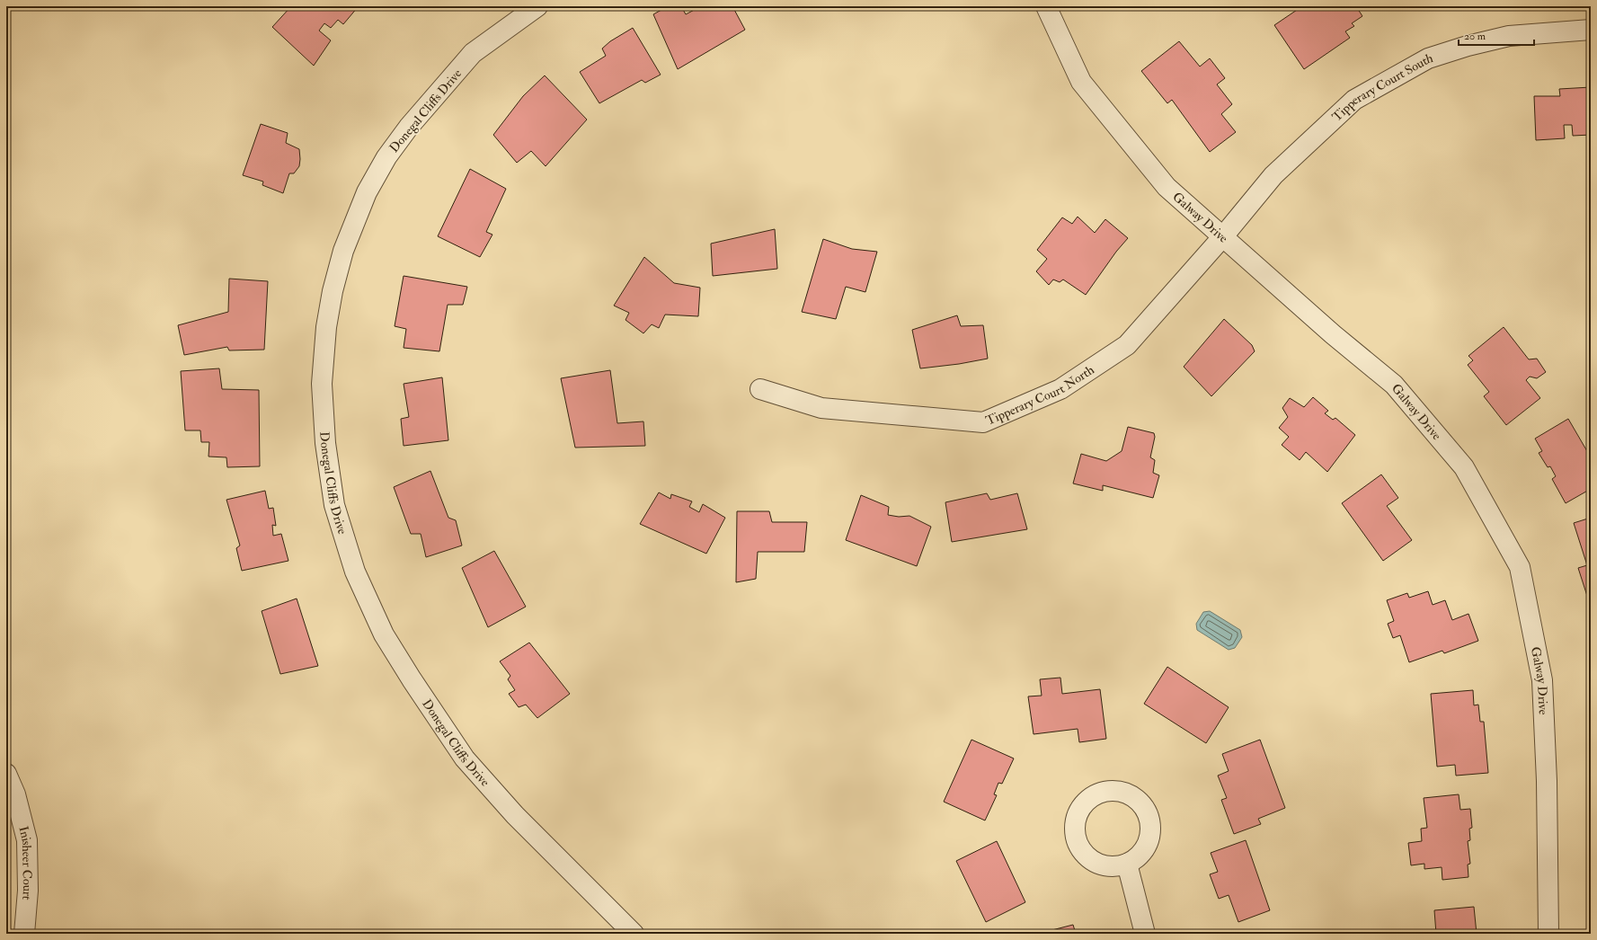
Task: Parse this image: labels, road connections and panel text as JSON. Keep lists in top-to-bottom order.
{
  "streets": {
    "street": [
      "Tipperary Court South",
      "Donegal Cliffs Drive",
      "Galway Drive",
      "Tipperary Court North",
      "Inisheer Court"
    ]
  },
  "crossings": [
    ["Tipperary Court South", "Galway Drive"],
    ["Tipperary Court South", "Tipperary Court North"],
    ["Galway Drive", "Tipperary Court North"]
  ],
  "scale_bar": "20 m"
}
